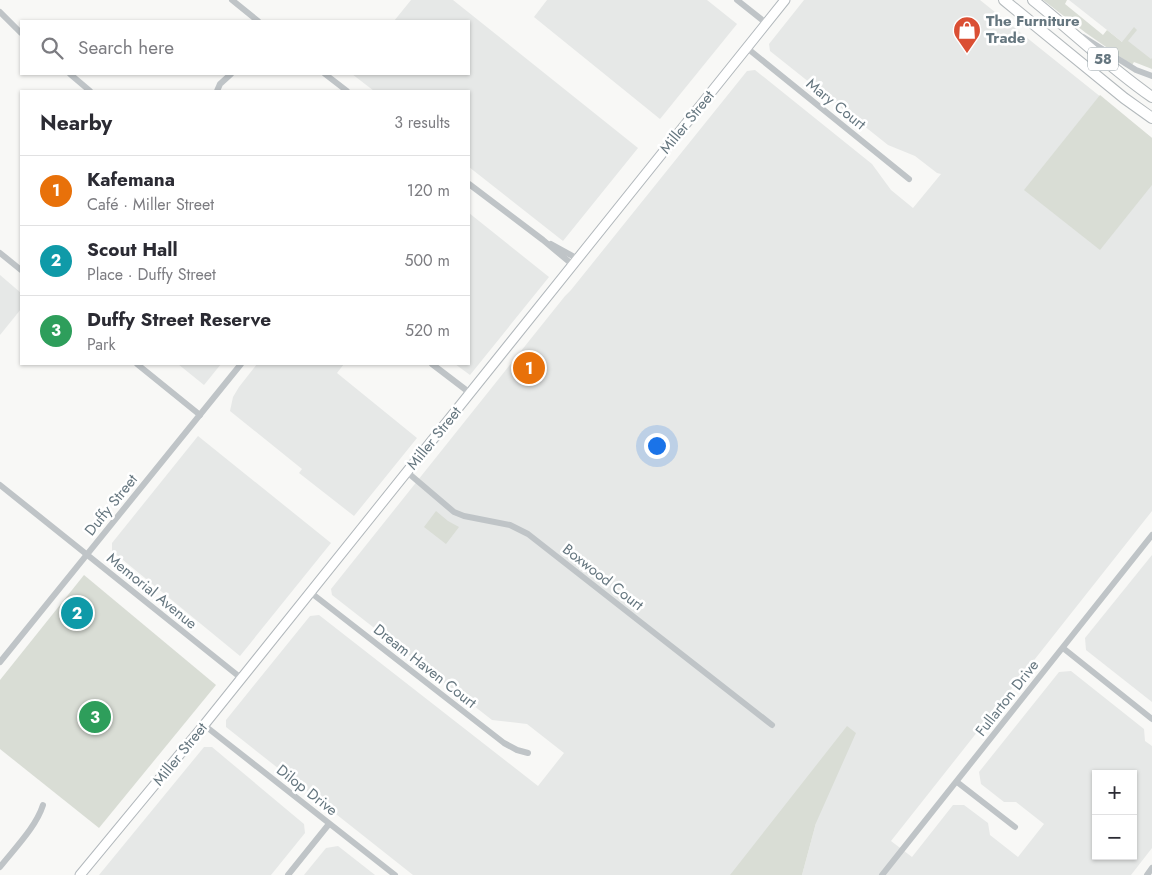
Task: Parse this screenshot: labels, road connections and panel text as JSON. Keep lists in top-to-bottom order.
{
  "streets": {
    "main road": ["58"],
    "street": [
      "Mary Court",
      "Miller Street",
      "Duffy Street",
      "Boxwood Court",
      "Memorial Avenue",
      "Dream Haven Court",
      "Fullarton Drive",
      "Dilop Drive"
    ]
  },
  "crossings": [
    ["Mary Court", "Miller Street"],
    ["Miller Street", "Boxwood Court"],
    ["Miller Street", "Memorial Avenue"],
    ["Miller Street", "Dream Haven Court"],
    ["Miller Street", "Dilop Drive"],
    ["Duffy Street", "Memorial Avenue"]
  ],
  "places": {
    "shop": ["The Furniture Trade"]
  },
  "page": {
    "search": "Search here",
    "heading": ["Nearby", "3 results"],
    "list": [
      {
        "mark": "1",
        "name": "Kafemana",
        "note": "Café · Miller Street",
        "value": "120 m"
      },
      {
        "mark": "2",
        "name": "Scout Hall",
        "note": "Place · Duffy Street",
        "value": "500 m"
      },
      {
        "mark": "3",
        "name": "Duffy Street Reserve",
        "note": "Park",
        "value": "520 m"
      }
    ],
    "pins": ["1", "2", "3"],
    "map_buttons": ["+", "−"]
  }
}
